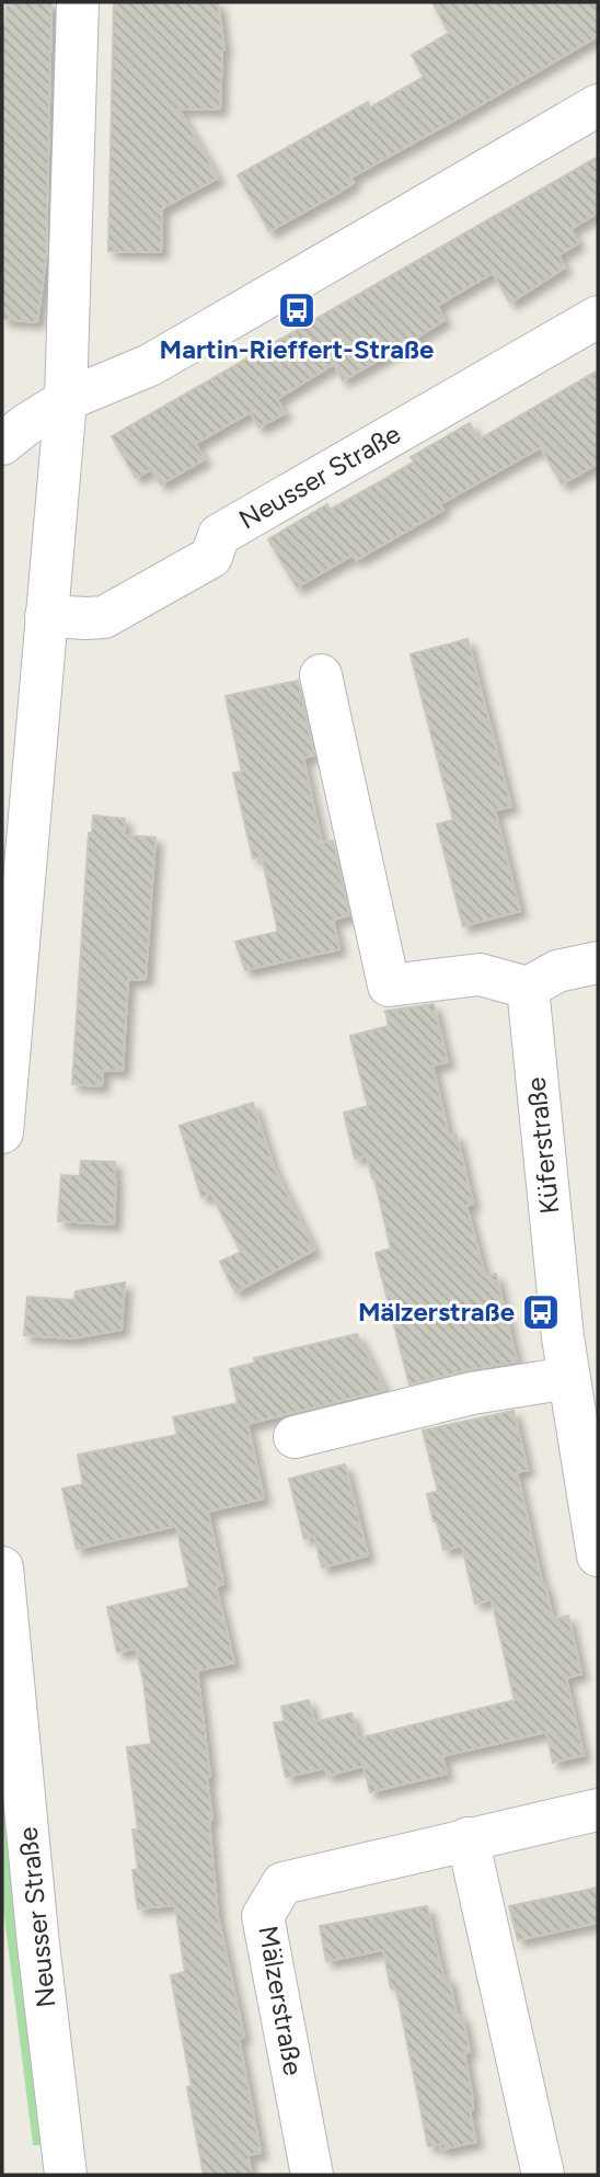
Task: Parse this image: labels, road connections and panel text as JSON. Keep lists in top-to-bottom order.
{
  "streets": {
    "street": ["Neusser Straße", "Küferstraße", "Mälzerstraße"]
  },
  "places": {
    "bus stop": ["Martin-Rieffert-Straße", "Mälzerstraße"]
  }
}
